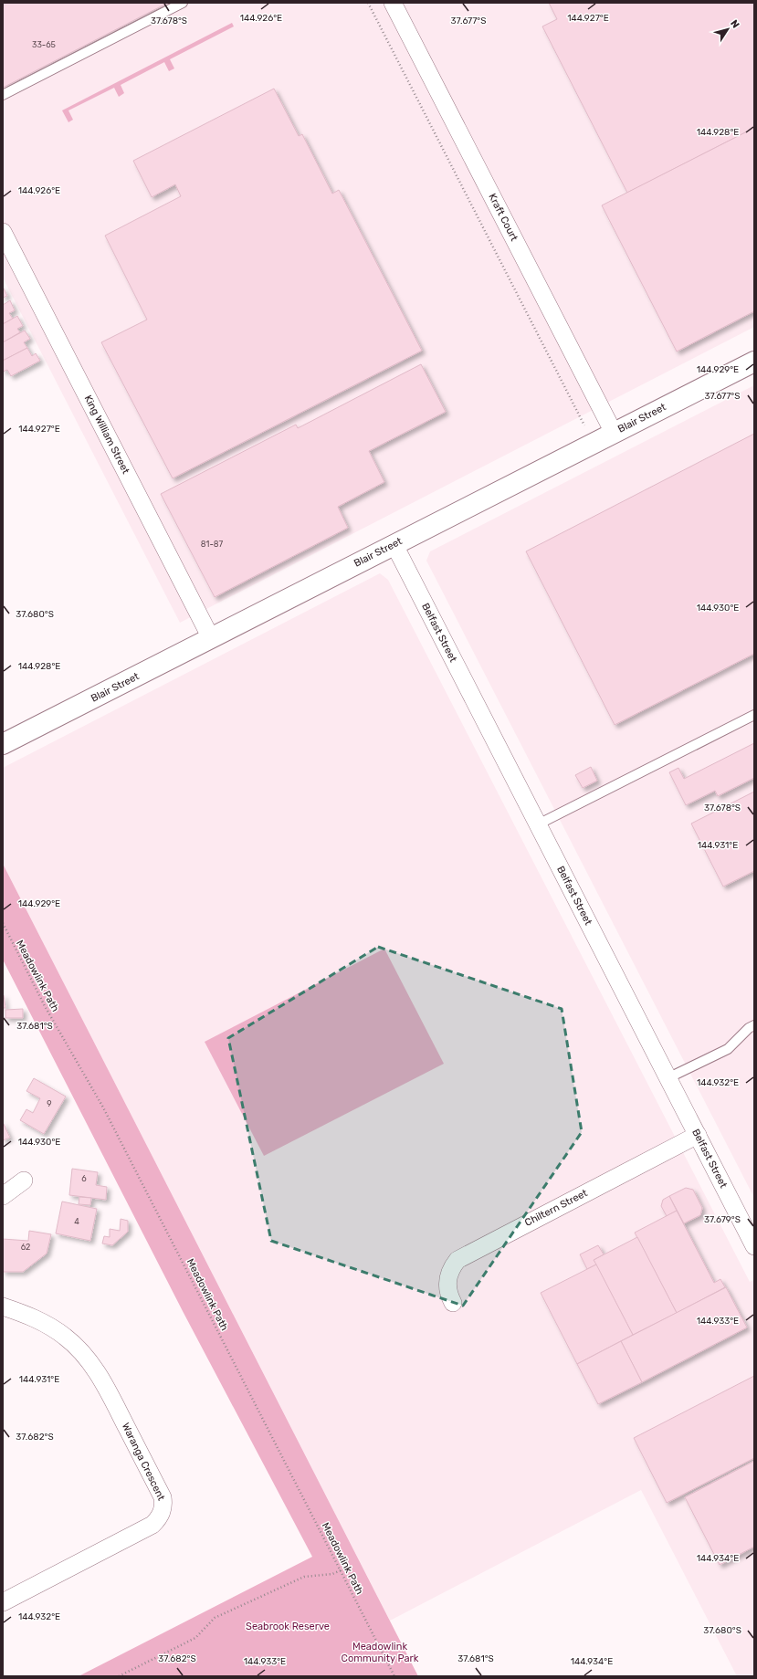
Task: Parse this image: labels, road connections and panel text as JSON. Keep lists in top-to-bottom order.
{
  "streets": {
    "street": [
      "Kraft Court",
      "Blair Street",
      "King William Street",
      "Belfast Street",
      "Chiltern Street",
      "Waranga Crescent"
    ],
    "path": ["Meadowlink Path"]
  },
  "crossings": [
    ["Kraft Court", "Blair Street"],
    ["Blair Street", "King William Street"],
    ["Blair Street", "Belfast Street"],
    ["Belfast Street", "Chiltern Street"]
  ],
  "parks": ["Seabrook Reserve", "Meadowlink Community Park"],
  "house_numbers": [
    "33-65",
    "81-87",
    "9",
    "6",
    "4",
    "62"
  ],
  "north": "top right",
  "coordinates": [
    "144.926°E",
    "144.927°E",
    "37.678°S",
    "37.677°S",
    "144.928°E",
    "144.929°E",
    "144.930°E",
    "37.680°S",
    "144.931°E",
    "37.681°S",
    "144.932°E",
    "37.679°S",
    "144.933°E",
    "37.682°S",
    "144.934°E"
  ]
}
